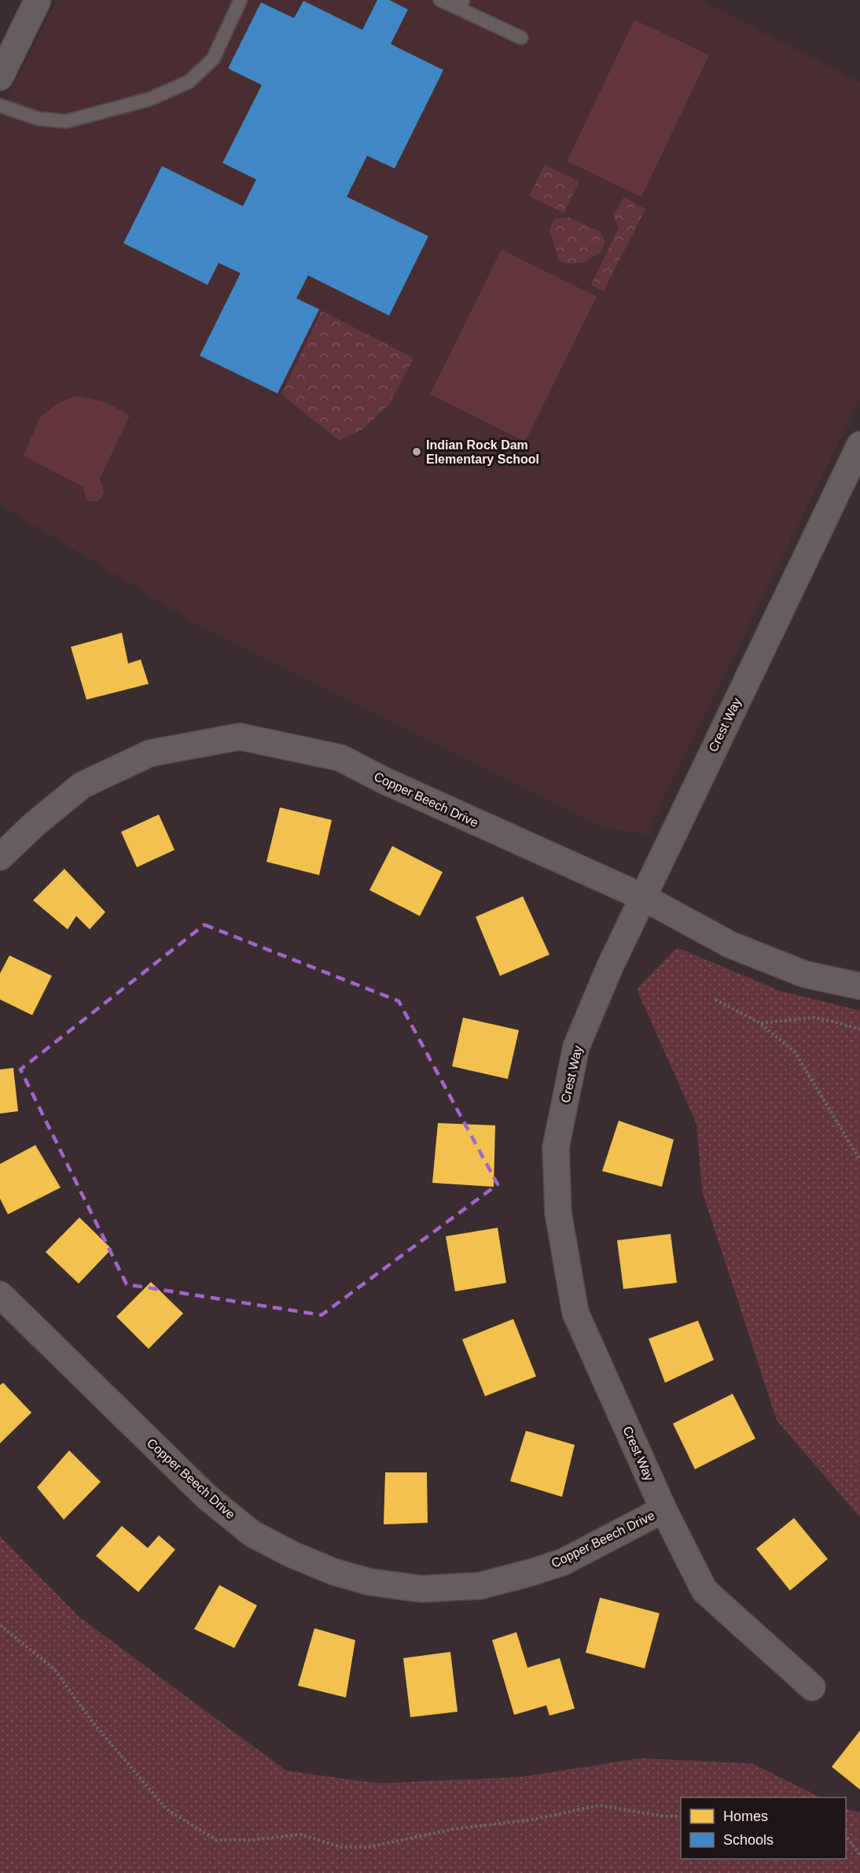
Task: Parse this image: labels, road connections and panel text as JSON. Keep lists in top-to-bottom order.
{
  "streets": {
    "street": ["Crest Way", "Copper Beech Drive"]
  },
  "crossings": [
    ["Crest Way", "Copper Beech Drive"]
  ],
  "places": ["Indian Rock Dam Elementary School"],
  "legend": ["Homes", "Schools"]
}
